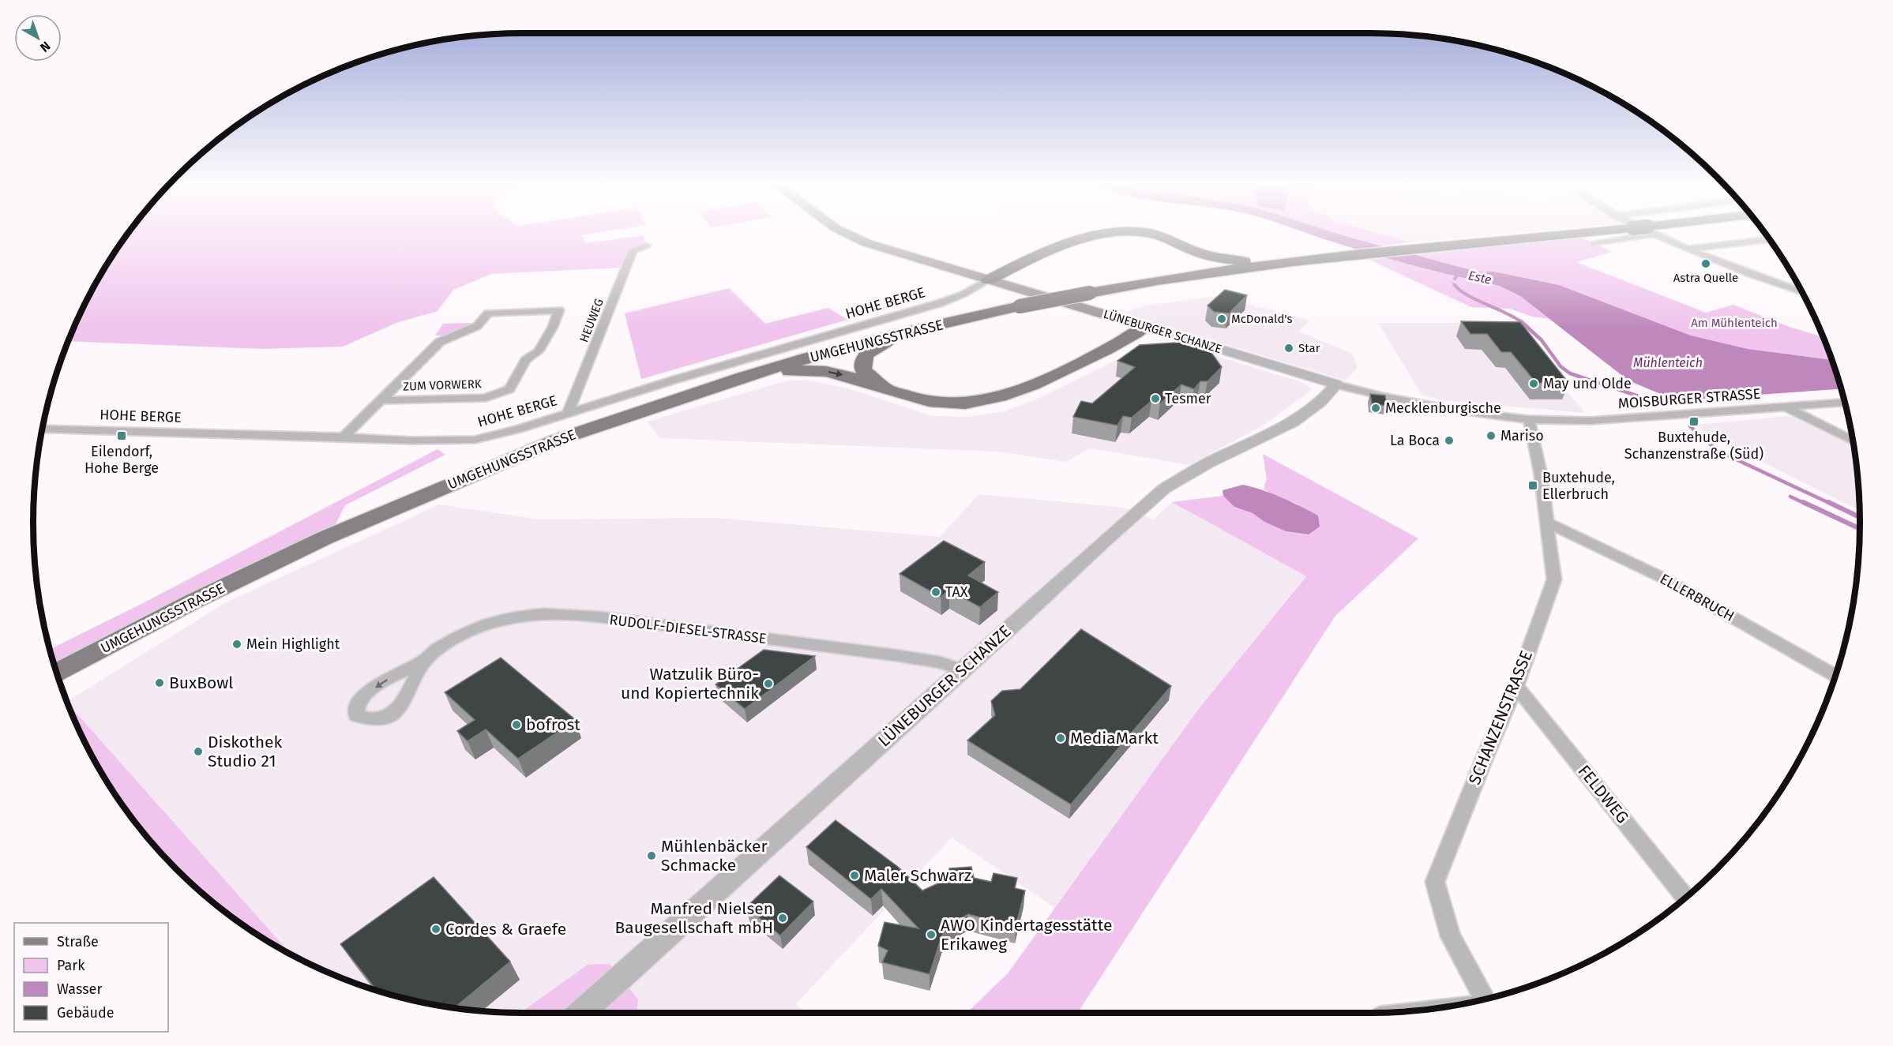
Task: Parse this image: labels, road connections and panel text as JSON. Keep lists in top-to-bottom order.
{
  "streets": {
    "main road": ["LÜNEBURGER SCHANZE", "UMGEHUNGSSTRASSE"],
    "street": [
      "HOHE BERGE",
      "HEUWEG",
      "ZUM VORWERK",
      "MOISBURGER STRASSE",
      "ELLERBRUCH",
      "RUDOLF-DIESEL-STRASSE",
      "SCHANZENSTRASSE",
      "FELDWEG"
    ]
  },
  "crossings": [
    ["HOHE BERGE", "HEUWEG"],
    ["HOHE BERGE", "LÜNEBURGER SCHANZE"],
    ["HOHE BERGE", "ZUM VORWERK"],
    ["LÜNEBURGER SCHANZE", "MOISBURGER STRASSE"],
    ["LÜNEBURGER SCHANZE", "RUDOLF-DIESEL-STRASSE"],
    ["LÜNEBURGER SCHANZE", "SCHANZENSTRASSE"],
    ["MOISBURGER STRASSE", "SCHANZENSTRASSE"],
    ["ELLERBRUCH", "SCHANZENSTRASSE"],
    ["SCHANZENSTRASSE", "FELDWEG"]
  ],
  "water": ["Este", "Mühlenteich"],
  "parks": ["Am Mühlenteich"],
  "places": {
    "other": [
      "Astra Quelle",
      "McDonald's",
      "Star",
      "May und Olde",
      "Tesmer",
      "Mecklenburgische",
      "Mariso",
      "La Boca",
      "TAX",
      "Mein Highlight",
      "BuxBowl",
      "Watzulik Büro- und Kopiertechnik",
      "bofrost",
      "MediaMarkt",
      "Diskothek Studio 21",
      "Mühlenbäcker Schmacke",
      "Maler Schwarz",
      "Manfred Nielsen Baugesellschaft mbH",
      "Cordes & Graefe",
      "AWO Kindertagesstätte Erikaweg"
    ],
    "transit": ["Buxtehude, Schanzenstraße (Süd)", "Eilendorf, Hohe Berge", "Buxtehude, Ellerbruch"]
  },
  "legend": [
    "Straße",
    "Park",
    "Wasser",
    "Gebäude"
  ],
  "north": "bottom right"
}
